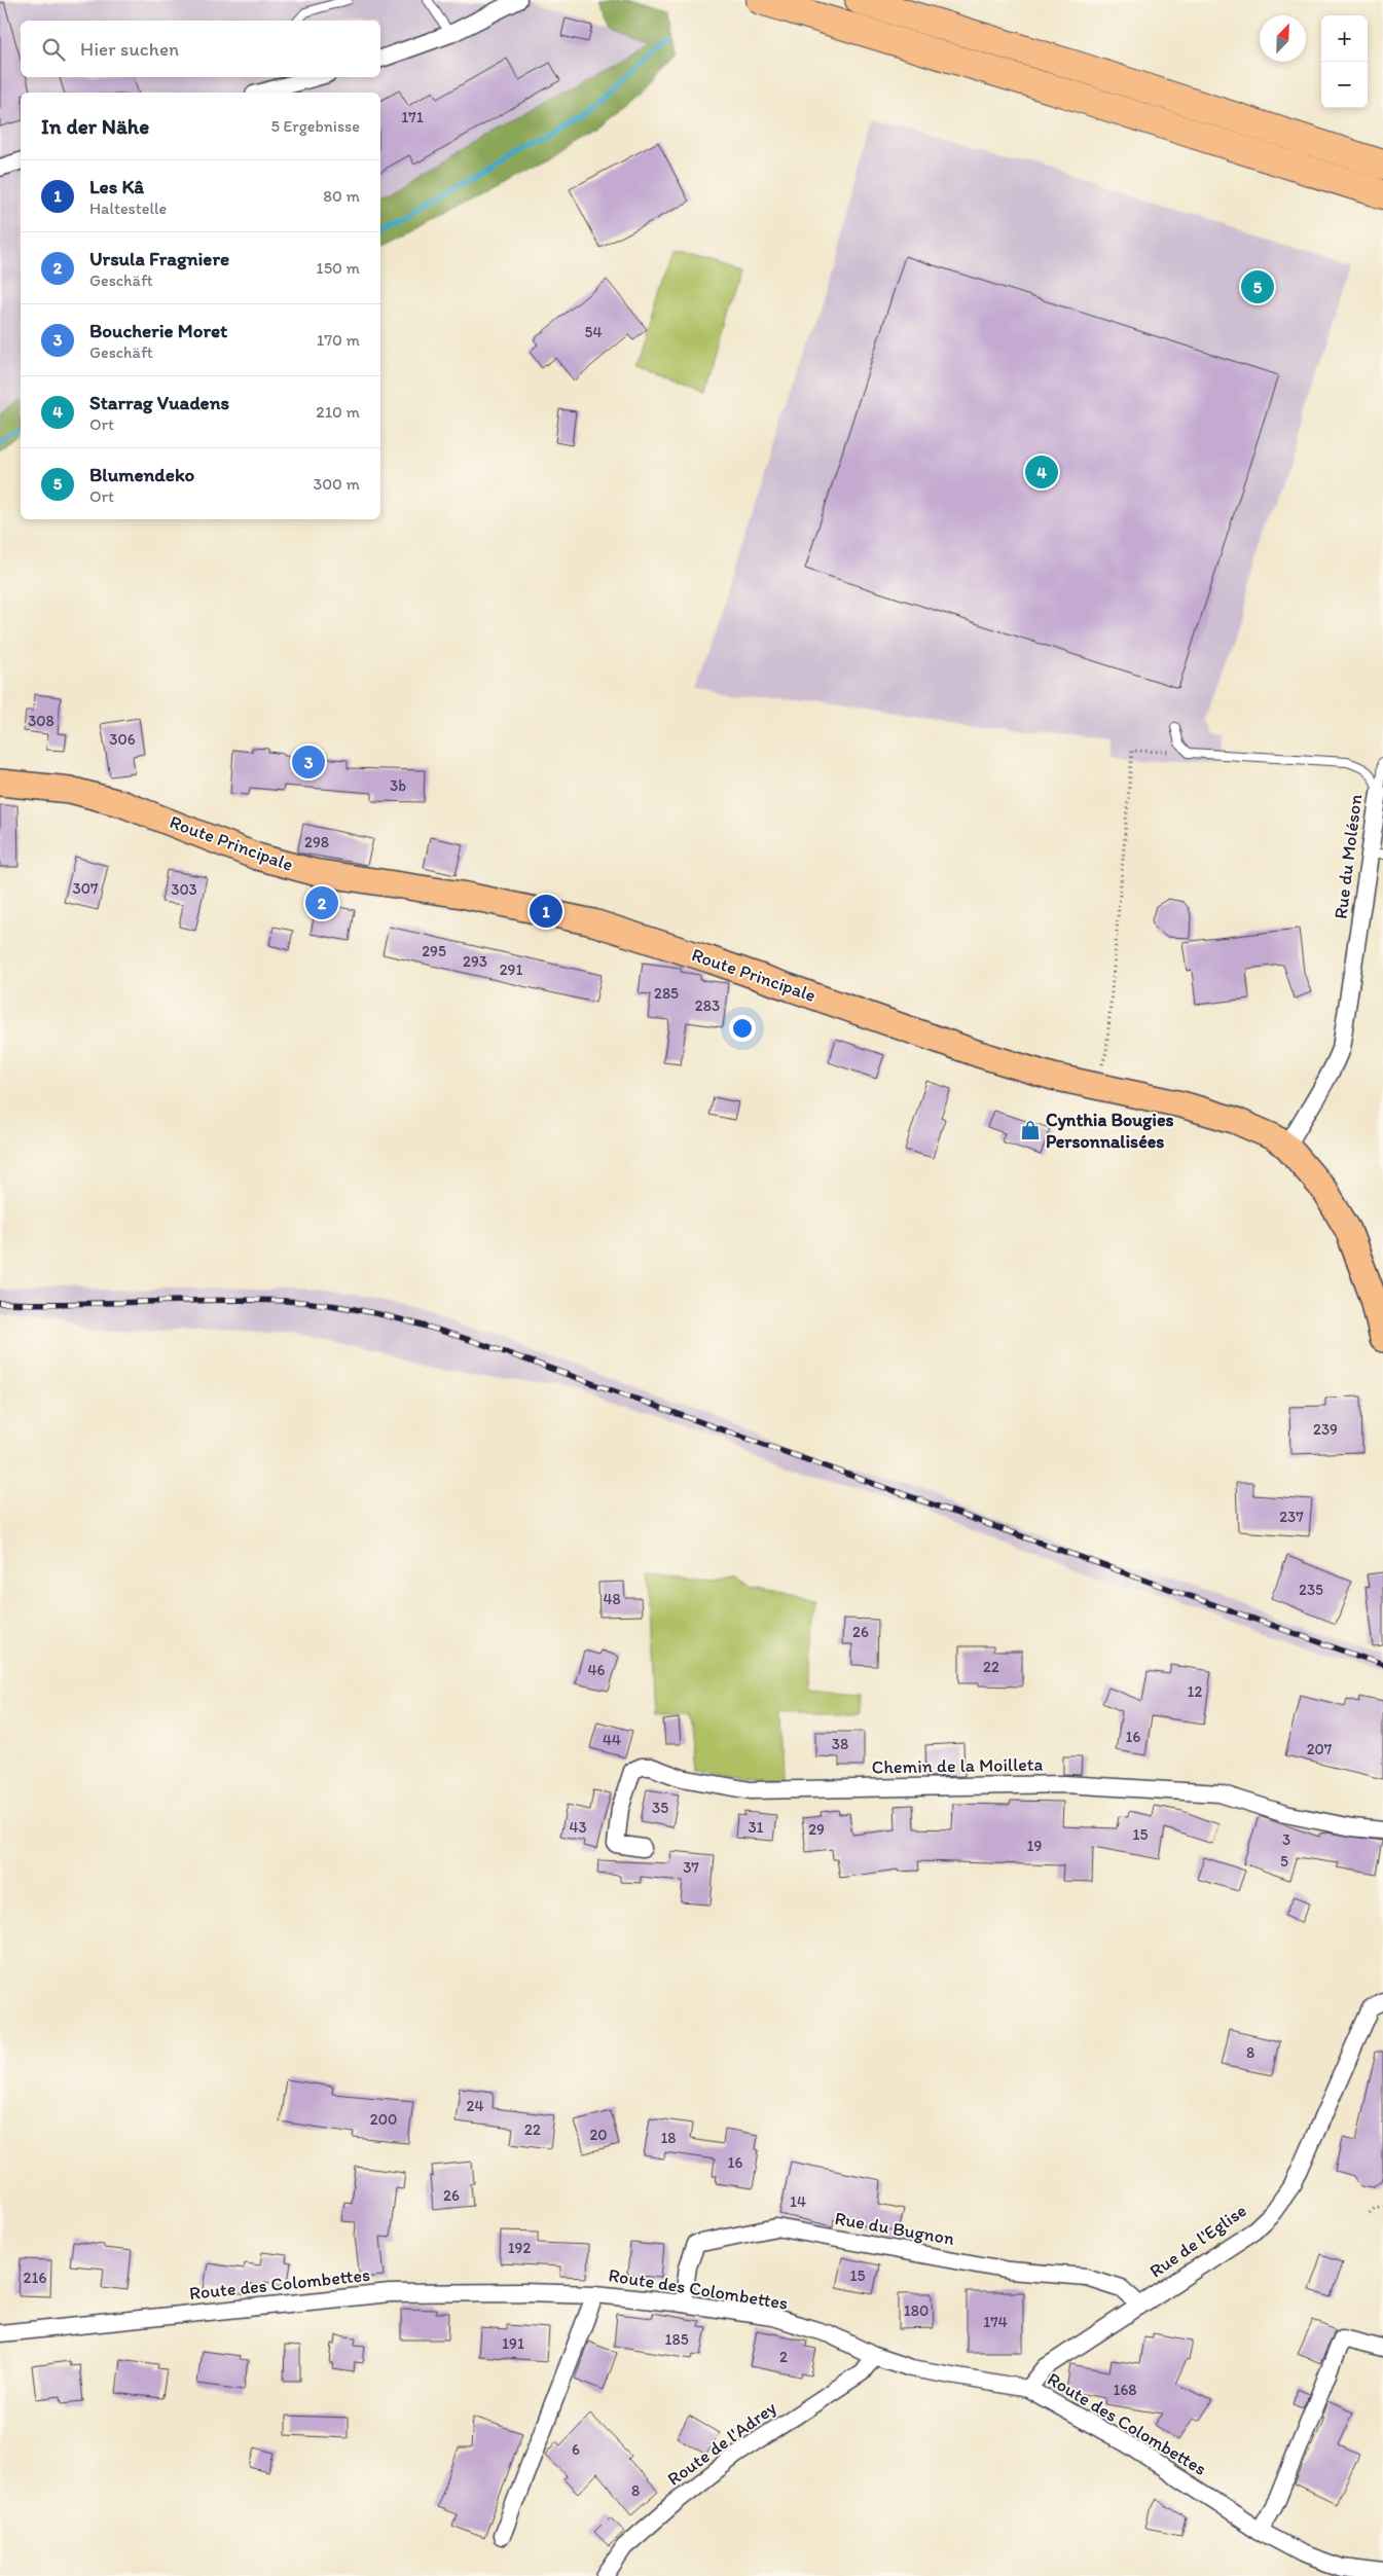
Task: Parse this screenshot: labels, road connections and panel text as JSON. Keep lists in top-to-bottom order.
{
  "streets": {
    "main road": ["Route Principale"],
    "street": [
      "Rue du Moléson",
      "Chemin de la Moilleta",
      "Rue du Bugnon",
      "Rue de l'Eglise",
      "Route des Colombettes",
      "Route de l'Adrey"
    ]
  },
  "crossings": [
    ["Route Principale", "Rue du Moléson"],
    ["Rue du Bugnon", "Rue de l'Eglise"],
    ["Rue du Bugnon", "Route des Colombettes"],
    ["Rue de l'Eglise", "Route des Colombettes"],
    ["Route des Colombettes", "Route de l'Adrey"]
  ],
  "places": {
    "shop": ["Cynthia Bougies Personnalisées"]
  },
  "house_numbers": [
    "171",
    "54",
    "308",
    "306",
    "3b",
    "298",
    "307",
    "303",
    "295",
    "293",
    "291",
    "285",
    "283",
    "239",
    "237",
    "235",
    "48",
    "26",
    "22",
    "46",
    "12",
    "16",
    "44",
    "38",
    "207",
    "35",
    "43",
    "31",
    "29",
    "15",
    "3",
    "19",
    "5",
    "37",
    "8",
    "24",
    "200",
    "22",
    "20",
    "18",
    "16",
    "26",
    "14",
    "192",
    "15",
    "216",
    "180",
    "174",
    "185",
    "191",
    "2",
    "168",
    "6",
    "8"
  ],
  "north": "top right",
  "page": {
    "map_buttons": ["+", "−"],
    "search": "Hier suchen",
    "heading": ["In der Nähe", "5 Ergebnisse"],
    "list": [
      {
        "mark": "1",
        "name": "Les Kâ",
        "note": "Haltestelle",
        "value": "80 m"
      },
      {
        "mark": "2",
        "name": "Ursula Fragniere",
        "note": "Geschäft",
        "value": "150 m"
      },
      {
        "mark": "3",
        "name": "Boucherie Moret",
        "note": "Geschäft",
        "value": "170 m"
      },
      {
        "mark": "4",
        "name": "Starrag Vuadens",
        "note": "Ort",
        "value": "210 m"
      },
      {
        "mark": "5",
        "name": "Blumendeko",
        "note": "Ort",
        "value": "300 m"
      }
    ],
    "pins": [
      "5",
      "4",
      "3",
      "2",
      "1"
    ]
  }
}
